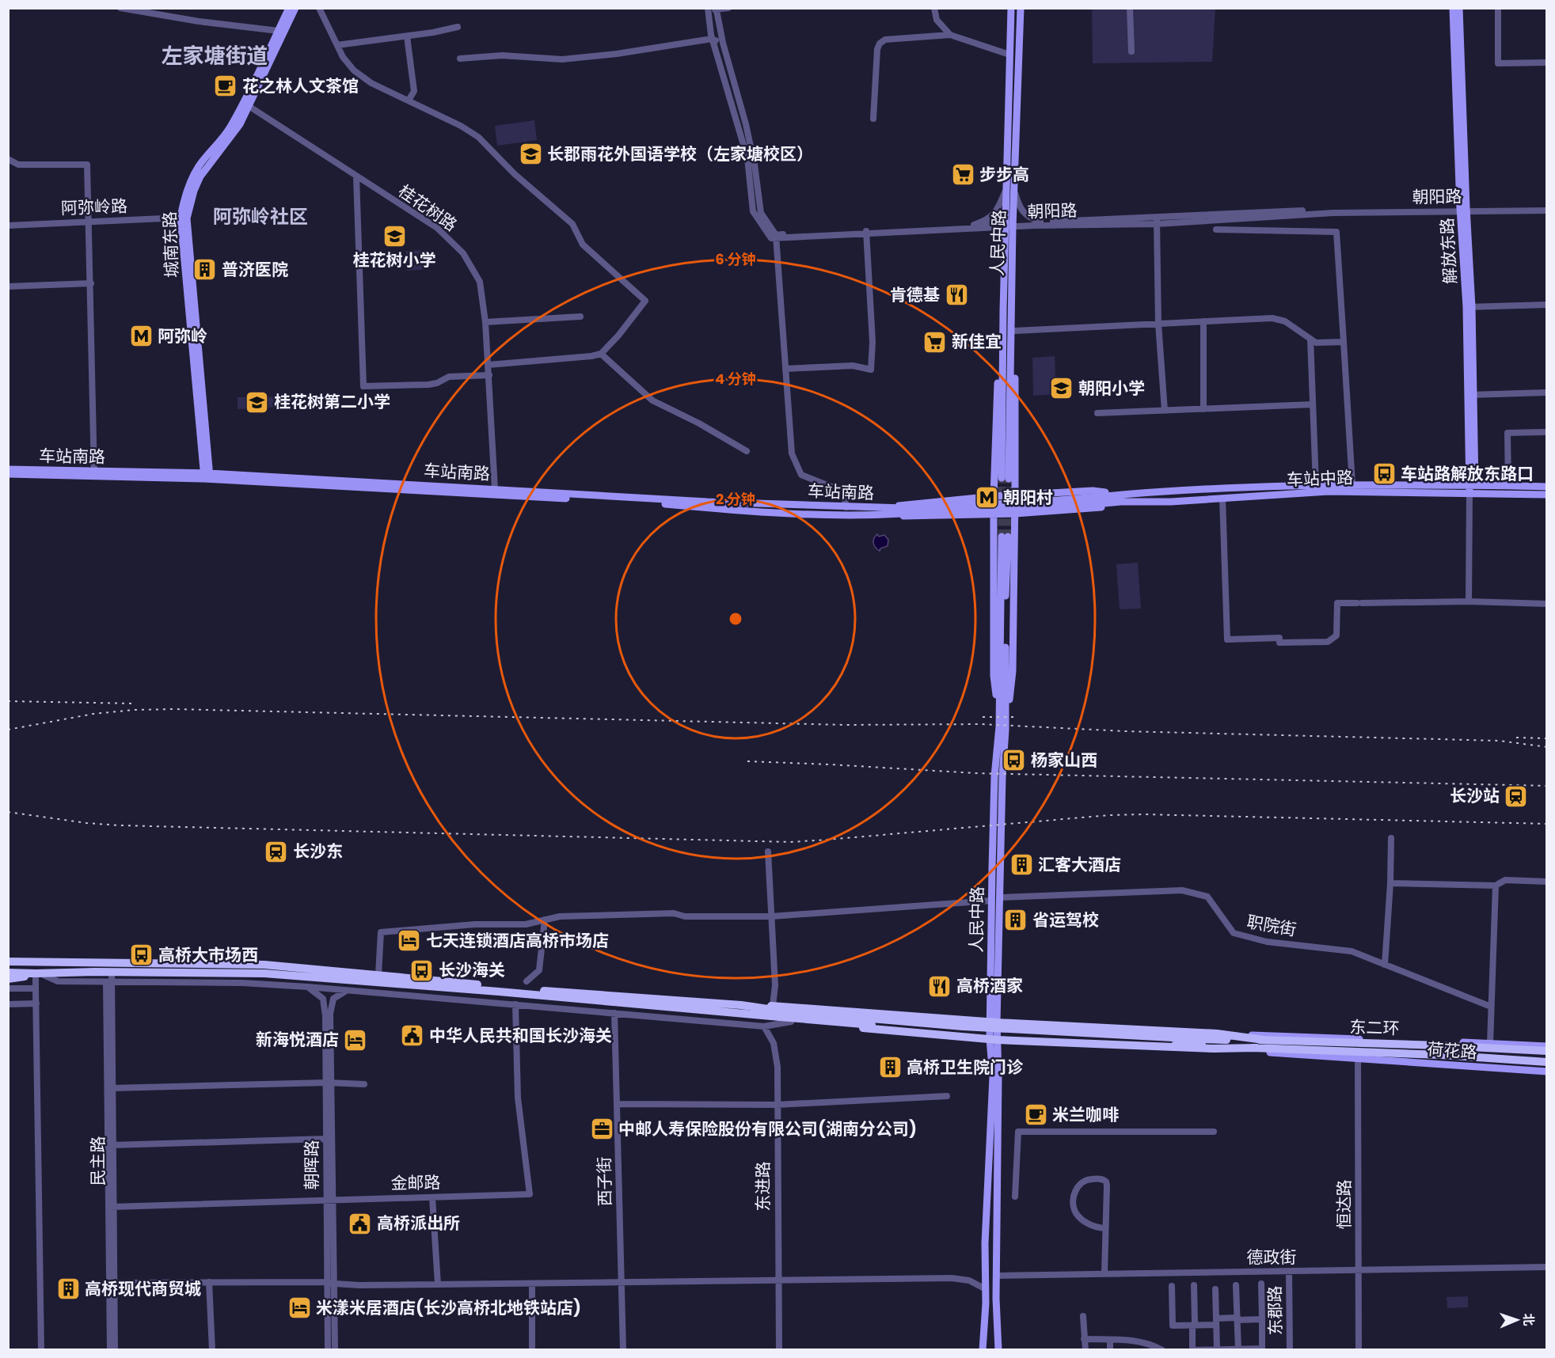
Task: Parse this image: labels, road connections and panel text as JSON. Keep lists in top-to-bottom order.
{
  "streets": {
    "highway": ["东二环"],
    "main road": [
      "人民中路",
      "城南东路",
      "解放东路",
      "车站南路",
      "车站中路",
      "荷花路"
    ],
    "street": [
      "朝阳路",
      "阿弥岭路",
      "桂花树路",
      "职院街",
      "民主路",
      "朝晖路",
      "西子街",
      "金邮路",
      "东进路",
      "恒达路",
      "德政街",
      "东郡路"
    ]
  },
  "crossings": [
    ["朝阳路", "人民中路"],
    ["朝阳路", "解放东路"],
    ["阿弥岭路", "城南东路"],
    ["桂花树路", "城南东路"],
    ["桂花树路", "车站南路"],
    ["人民中路", "职院街"],
    ["人民中路", "德政街"],
    ["城南东路", "车站南路"],
    ["解放东路", "车站中路"],
    ["车站南路", "车站中路"],
    ["荷花路", "恒达路"],
    ["民主路", "金邮路"],
    ["朝晖路", "金邮路"],
    ["恒达路", "德政街"],
    ["德政街", "东郡路"]
  ],
  "districts": ["左家塘街道", "阿弥岭社区"],
  "places": {
    "cafe": ["花之林人文茶馆", "米兰咖啡"],
    "school or university": [
      "长郡雨花外国语学校（左家塘校区）",
      "桂花树小学",
      "朝阳小学",
      "桂花树第二小学"
    ],
    "supermarket": ["步步高", "新佳宜"],
    "building": [
      "普济医院",
      "汇客大酒店",
      "省运驾校",
      "高桥卫生院门诊",
      "高桥现代商贸城"
    ],
    "restaurant": ["肯德基", "高桥酒家"],
    "metro station": ["阿弥岭", "朝阳村"],
    "bus stop": [
      "车站路解放东路口",
      "杨家山西",
      "高桥大市场西",
      "长沙海关"
    ],
    "station": ["长沙站", "长沙东"],
    "hotel": ["七天连锁酒店高桥市场店", "新海悦酒店", "米漾米居酒店(长沙高桥北地铁站店)"],
    "public building": ["中华人民共和国长沙海关", "高桥派出所"],
    "office": ["中邮人寿保险股份有限公司(湖南分公司)"]
  },
  "north": "right",
  "rings": ["6 分钟", "4 分钟", "2 分钟"]
}
